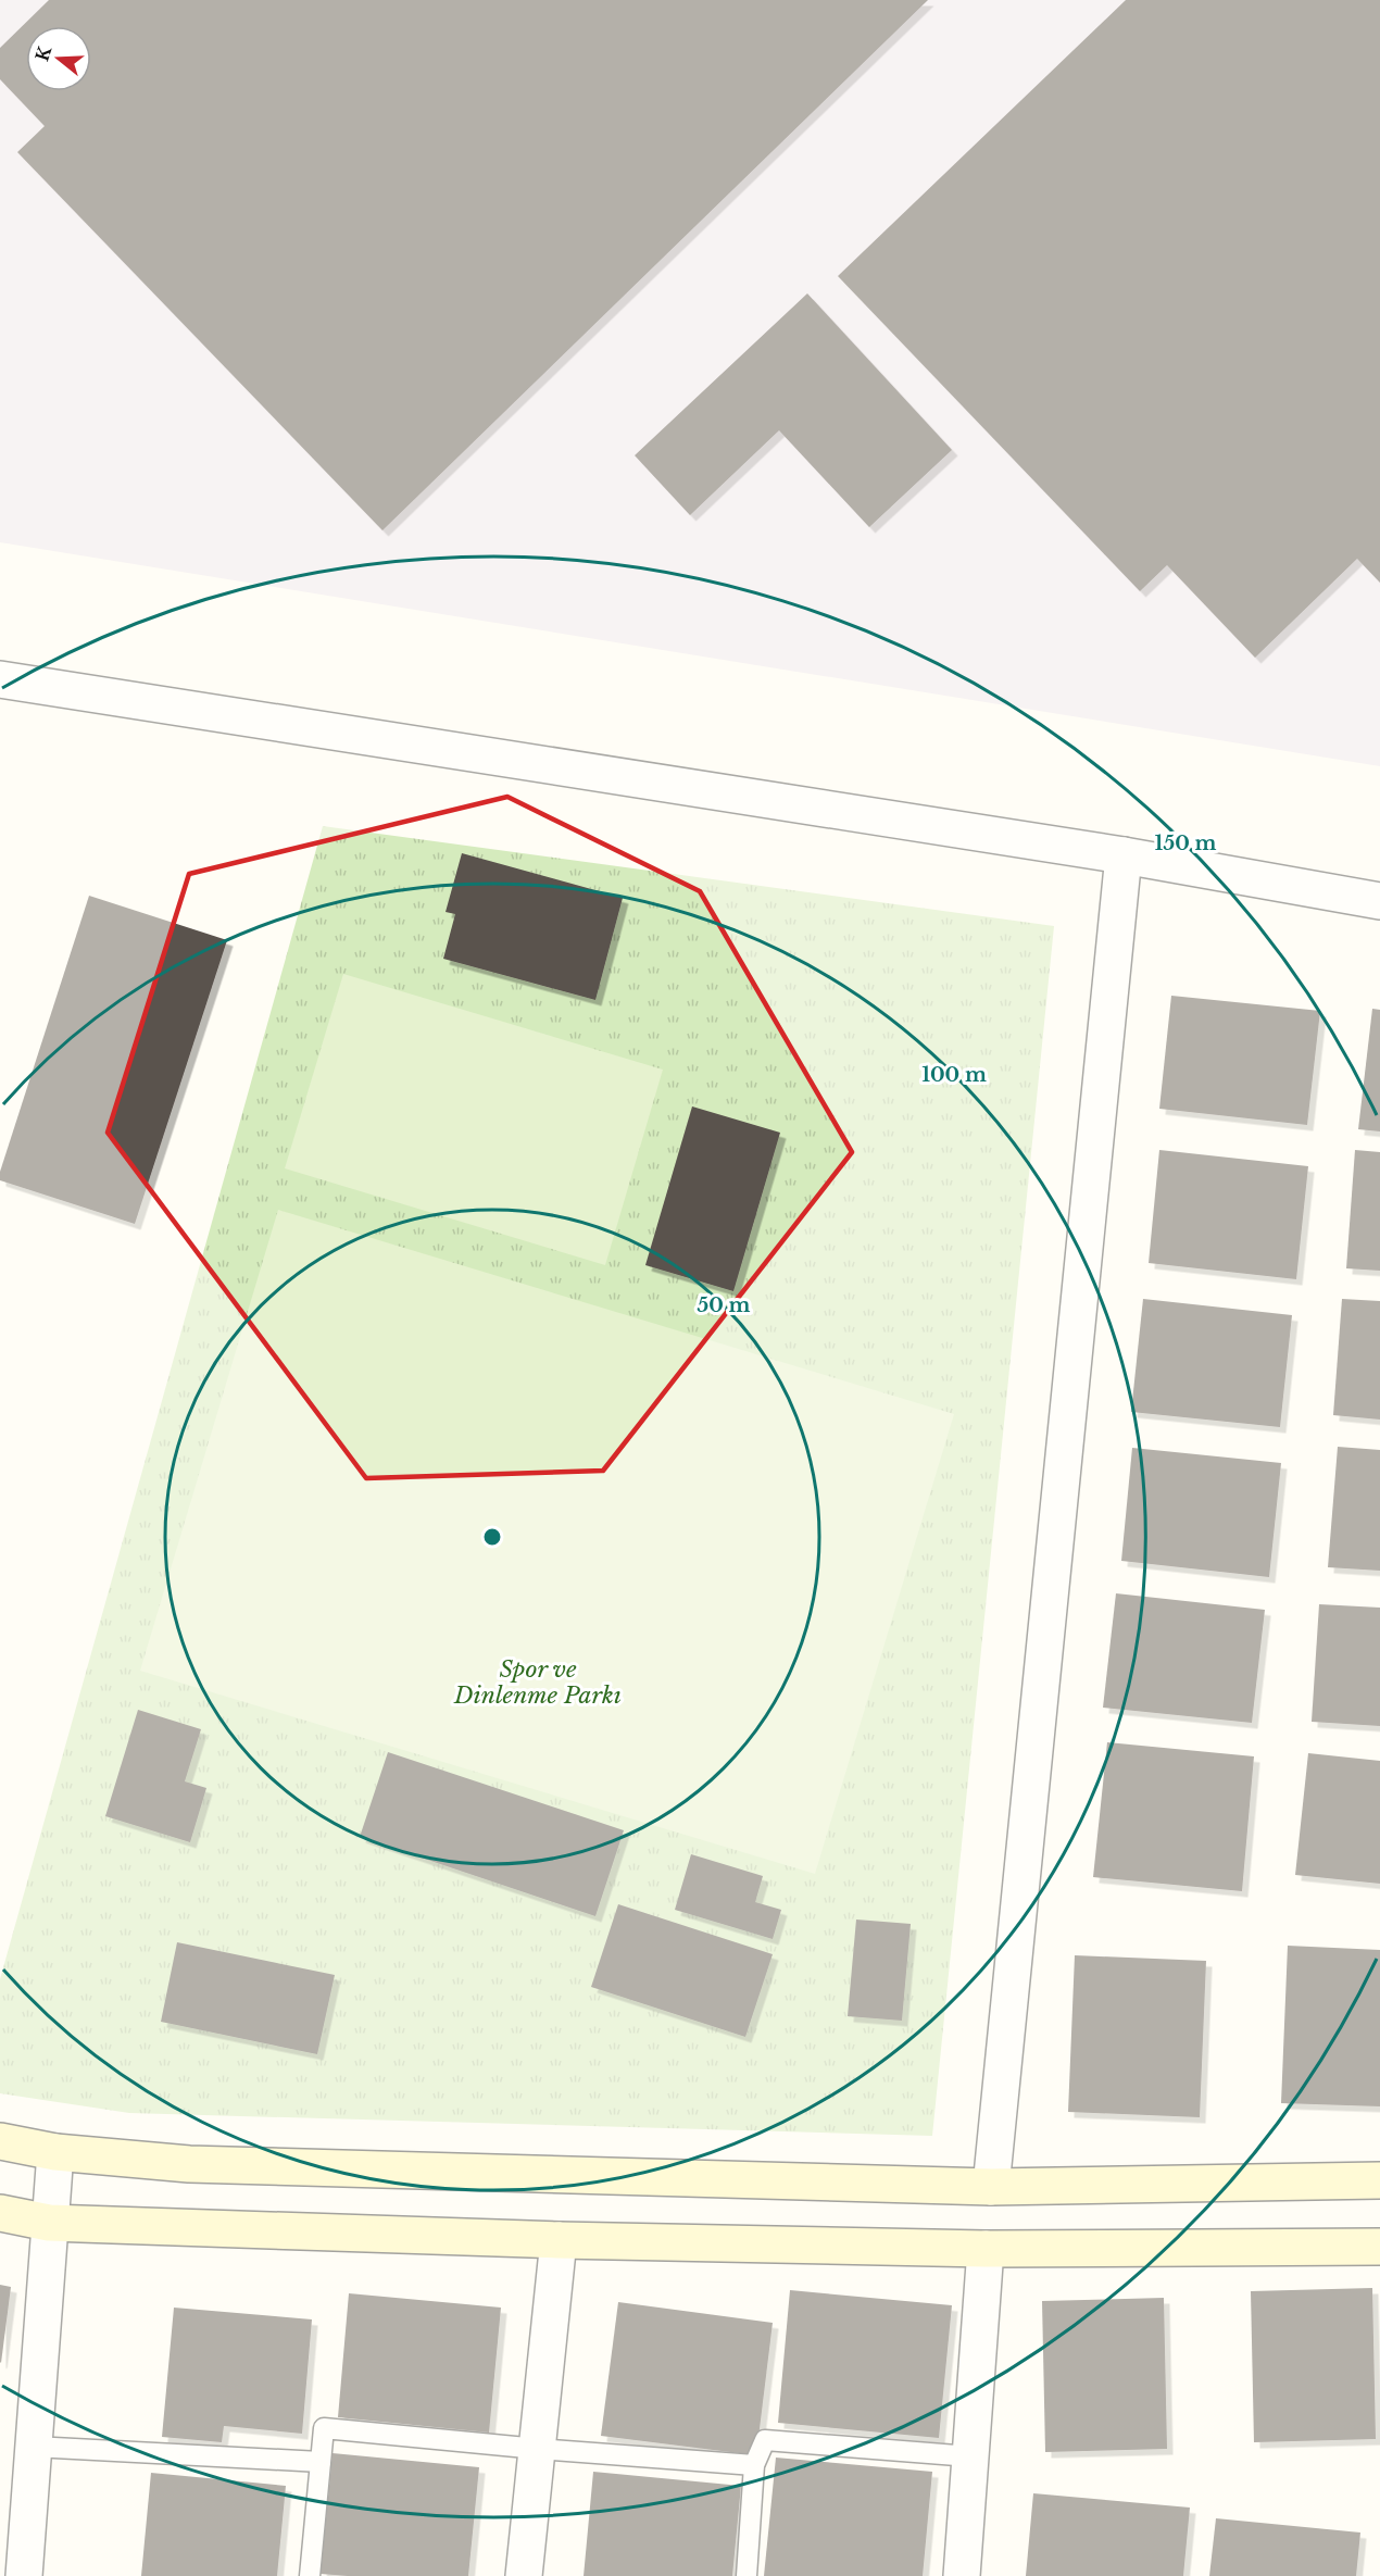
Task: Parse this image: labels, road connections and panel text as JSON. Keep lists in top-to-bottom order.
{
  "parks": ["Spor ve Dinlenme Parkı"],
  "north": "left",
  "rings": ["150 m", "100 m", "50 m"]
}
